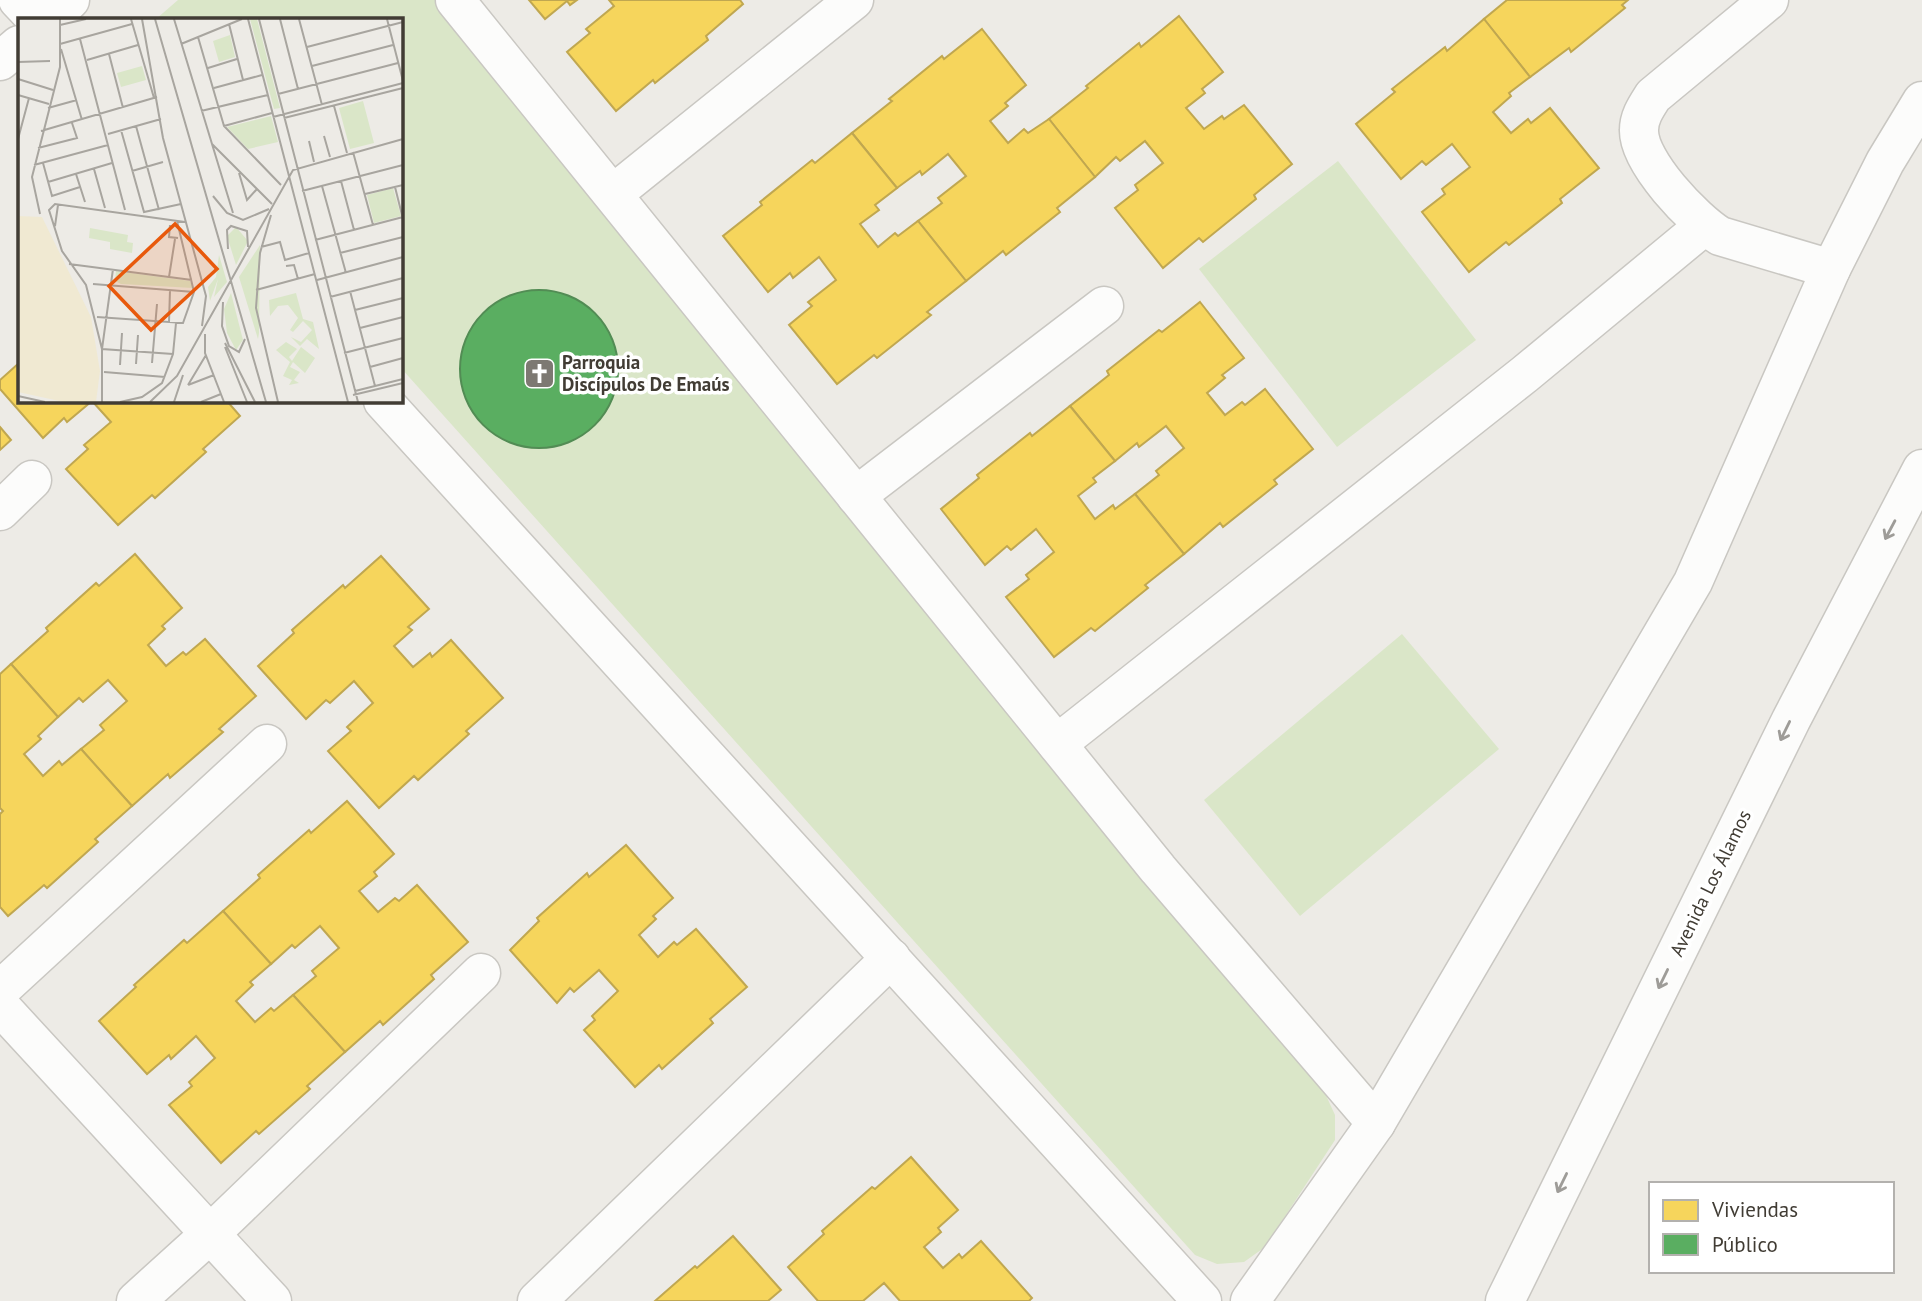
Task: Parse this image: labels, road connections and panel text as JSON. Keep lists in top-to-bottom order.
{
  "streets": {
    "street": ["Avenida Los Álamos"]
  },
  "places": {
    "church": ["Parroquia Discípulos De Emaús"]
  },
  "legend": ["Viviendas", "Público"]
}
